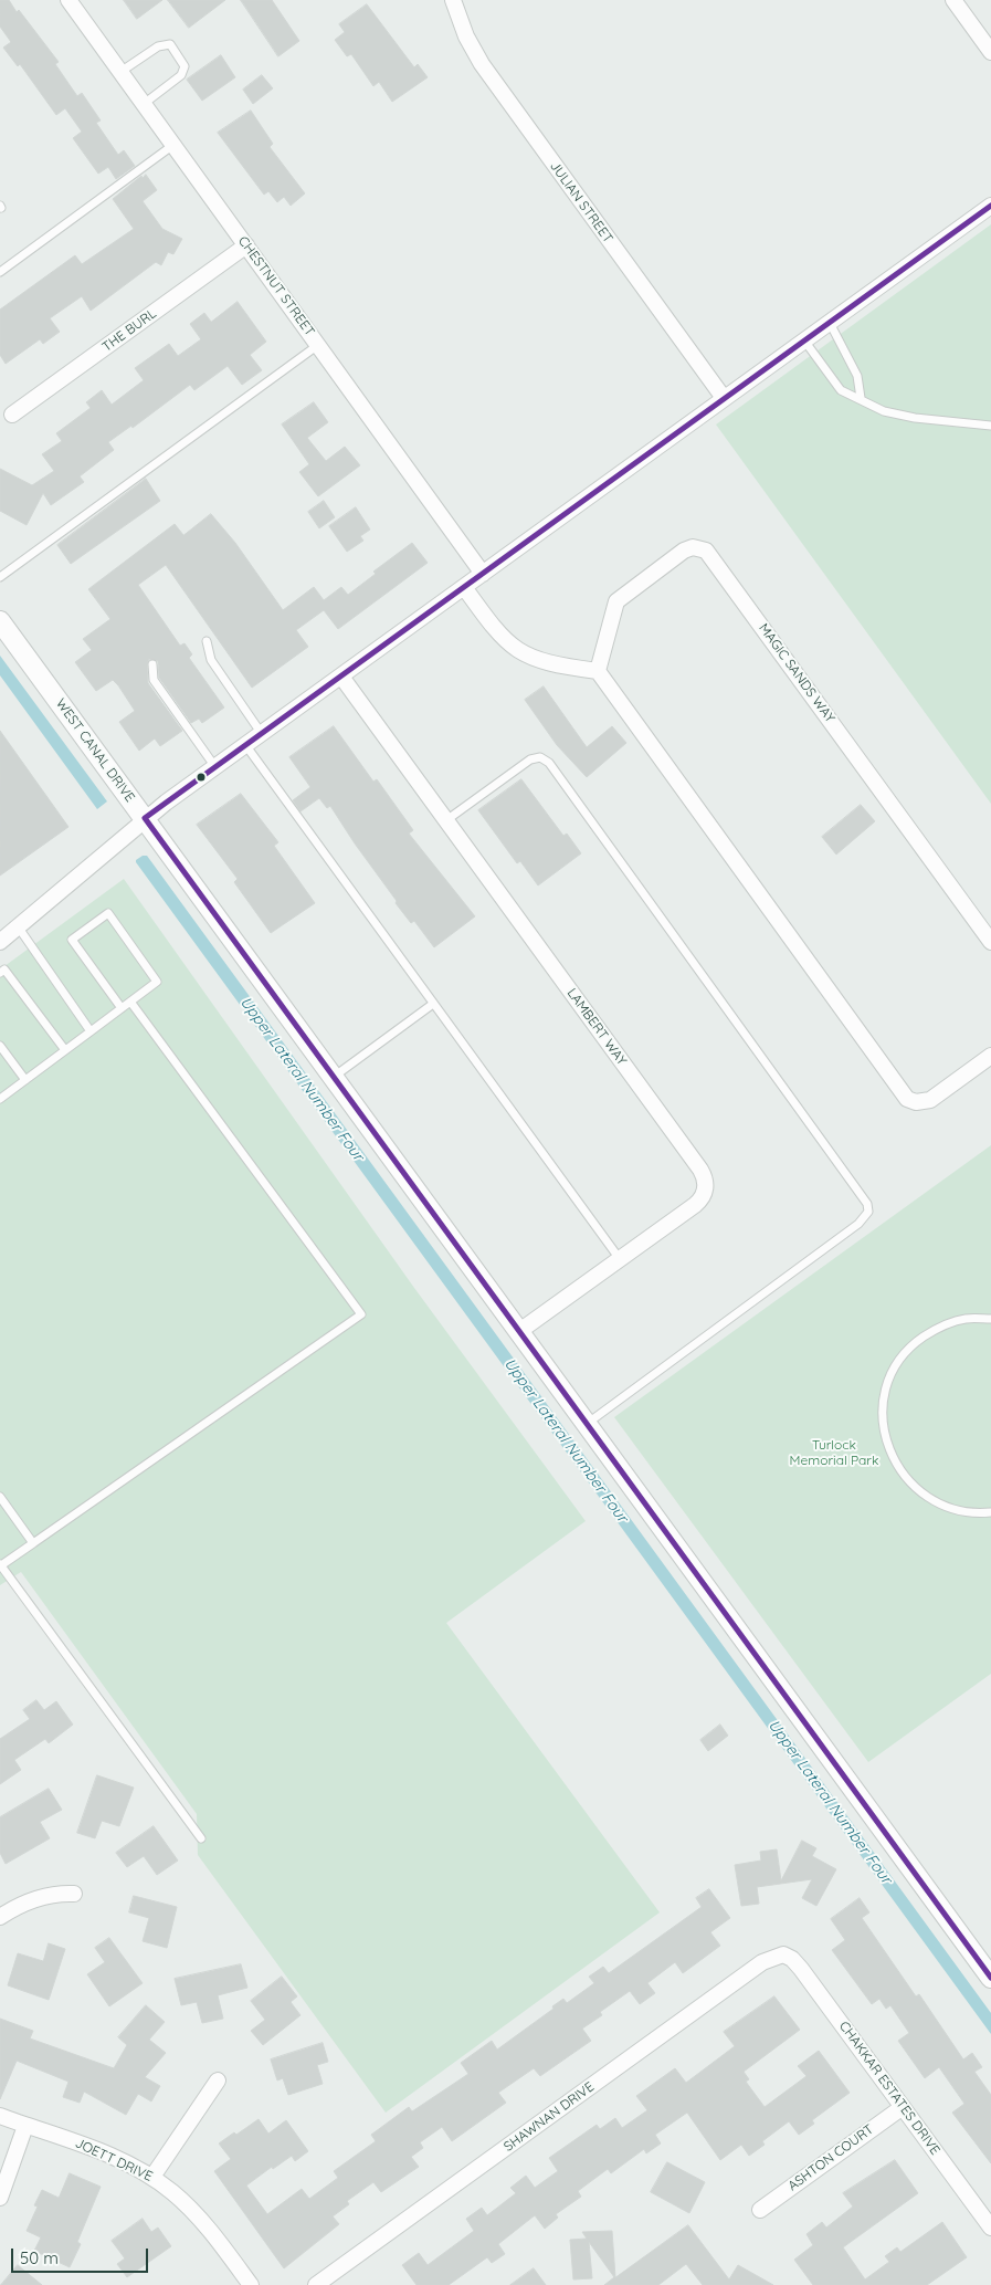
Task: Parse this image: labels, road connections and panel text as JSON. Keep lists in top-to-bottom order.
{
  "streets": {
    "street": [
      "JULIAN STREET",
      "CHESTNUT STREET",
      "THE BURL",
      "MAGIC SANDS WAY",
      "WEST CANAL DRIVE",
      "LAMBERT WAY",
      "CHAKKAR ESTATES DRIVE",
      "SHAWNAN DRIVE",
      "ASHTON COURT",
      "JOETT DRIVE"
    ]
  },
  "crossings": [
    ["CHESTNUT STREET", "THE BURL"],
    ["WEST CANAL DRIVE", "LAMBERT WAY"],
    ["CHAKKAR ESTATES DRIVE", "SHAWNAN DRIVE"],
    ["CHAKKAR ESTATES DRIVE", "ASHTON COURT"]
  ],
  "water": ["Upper Lateral Number Four"],
  "parks": ["Turlock Memorial Park"],
  "scale_bar": "50 m"
}
